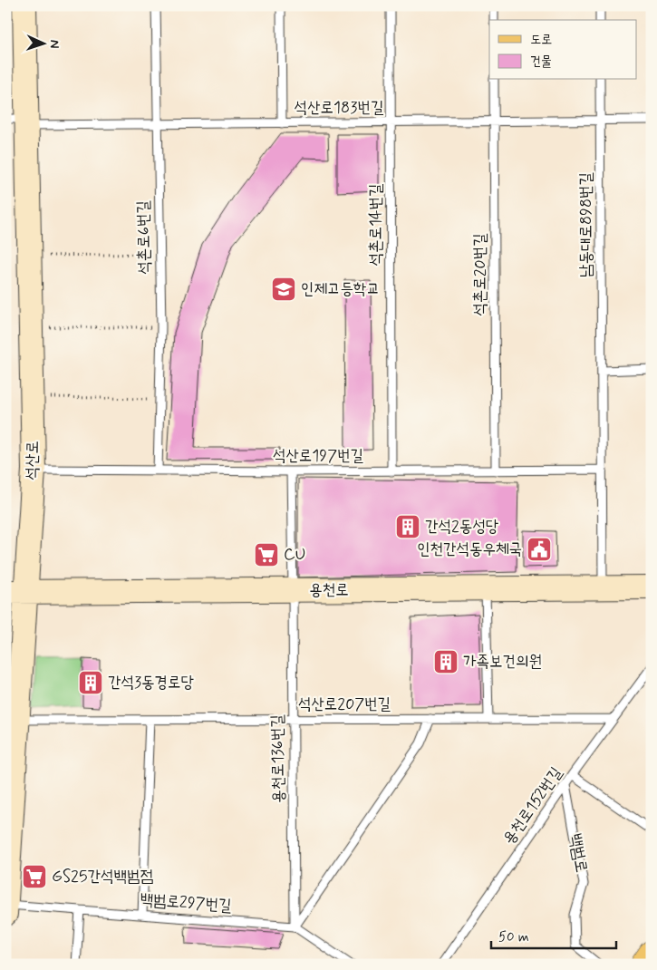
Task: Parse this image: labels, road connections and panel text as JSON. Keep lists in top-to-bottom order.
{
  "streets": {
    "street": ["석산로", "용천로"],
    "lane": [
      "석산로183번길",
      "석촌로14번길",
      "남동대로898번길",
      "석촌로6번길",
      "석촌로20번길",
      "석산로197번길",
      "석산로207번길",
      "용천로136번길",
      "용천로152번길",
      "백범로",
      "백범로297번길"
    ]
  },
  "crossings": [
    ["석산로183번길", "석촌로14번길"],
    ["석산로183번길", "남동대로898번길"],
    ["석산로183번길", "석촌로6번길"],
    ["석산로183번길", "석촌로20번길"],
    ["석산로183번길", "석산로"],
    ["석촌로14번길", "석산로197번길"],
    ["남동대로898번길", "석산로197번길"],
    ["남동대로898번길", "용천로"],
    ["석촌로6번길", "석산로197번길"],
    ["석촌로20번길", "석산로197번길"],
    ["석산로197번길", "석산로"],
    ["석산로197번길", "용천로136번길"],
    ["석산로", "용천로"],
    ["석산로", "석산로207번길"],
    ["석산로", "백범로297번길"],
    ["용천로", "용천로136번길"],
    ["석산로207번길", "용천로136번길"],
    ["석산로207번길", "용천로152번길"],
    ["용천로136번길", "백범로297번길"],
    ["용천로152번길", "백범로"]
  ],
  "places": {
    "school or university": ["인제고등학교"],
    "building": ["간석2동성당", "가족보건의원", "간석3동경로당"],
    "public building": ["인천간석동우체국"],
    "supermarket": ["CU", "GS25간석백범점"]
  },
  "legend": ["도로", "건물"],
  "scale_bar": "50 m",
  "north": "right"
}
